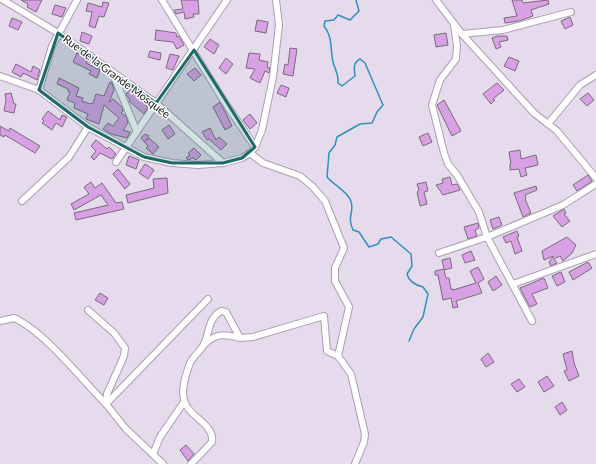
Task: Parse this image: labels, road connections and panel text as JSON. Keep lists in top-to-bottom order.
{
  "streets": {
    "street": ["Rue de la Grande Mosquée"]
  }
}
